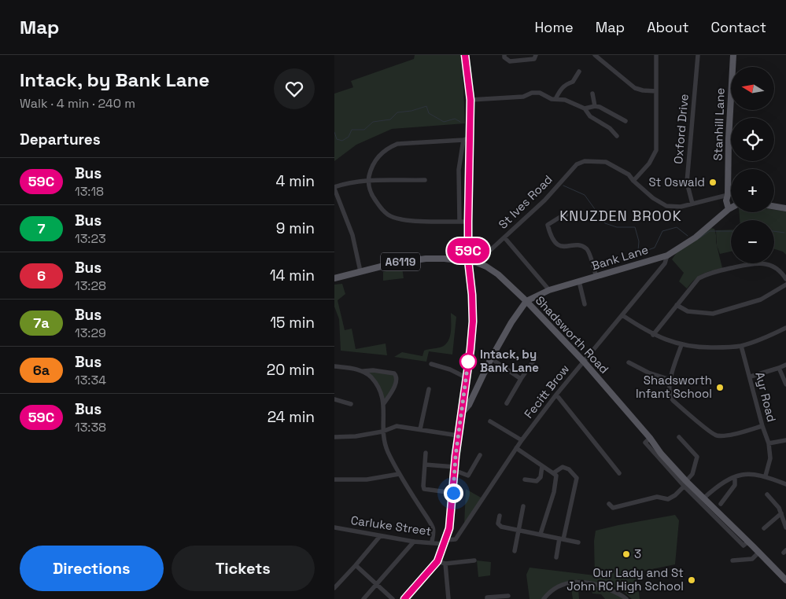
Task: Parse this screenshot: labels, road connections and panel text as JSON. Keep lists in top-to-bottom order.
{
  "streets": {
    "main road": [
      "Stanhill Lane",
      "Bank Lane",
      "A6119",
      "Shadsworth Road"
    ],
    "street": [
      "Oxford Drive",
      "St Ives Road",
      "Fecitt Brow",
      "Ayr Road",
      "Carluke Street"
    ]
  },
  "crossings": [
    ["St Ives Road", "Shadsworth Road"],
    ["Bank Lane", "Shadsworth Road"],
    ["Bank Lane", "Fecitt Brow"],
    ["A6119", "Shadsworth Road"],
    ["Shadsworth Road", "Fecitt Brow"],
    ["Fecitt Brow", "Carluke Street"]
  ],
  "districts": ["KNUZDEN BROOK"],
  "places": [
    "St Oswald",
    "Intack, by Bank Lane",
    "Shadsworth Infant School",
    "3",
    "Our Lady and St John RC High School"
  ],
  "lines": ["bus line 59C"],
  "north": "left",
  "page": {
    "header": "Map",
    "nav": [
      "Home",
      "Map",
      "About",
      "Contact"
    ],
    "heading": [
      ["Intack, by Bank Lane", "Walk · 4 min · 240 m"],
      "Departures"
    ],
    "on_map": "59C",
    "map_buttons": ["+", "−"],
    "list": [
      {
        "mark": "59C",
        "name": "Bus",
        "note": "13:18",
        "value": "4 min"
      },
      {
        "mark": "7",
        "name": "Bus",
        "note": "13:23",
        "value": "9 min"
      },
      {
        "mark": "6",
        "name": "Bus",
        "note": "13:28",
        "value": "14 min"
      },
      {
        "mark": "7a",
        "name": "Bus",
        "note": "13:29",
        "value": "15 min"
      },
      {
        "mark": "6a",
        "name": "Bus",
        "note": "13:34",
        "value": "20 min"
      },
      {
        "mark": "59C",
        "name": "Bus",
        "note": "13:38",
        "value": "24 min"
      }
    ],
    "buttons": ["Directions", "Tickets"]
  }
}
